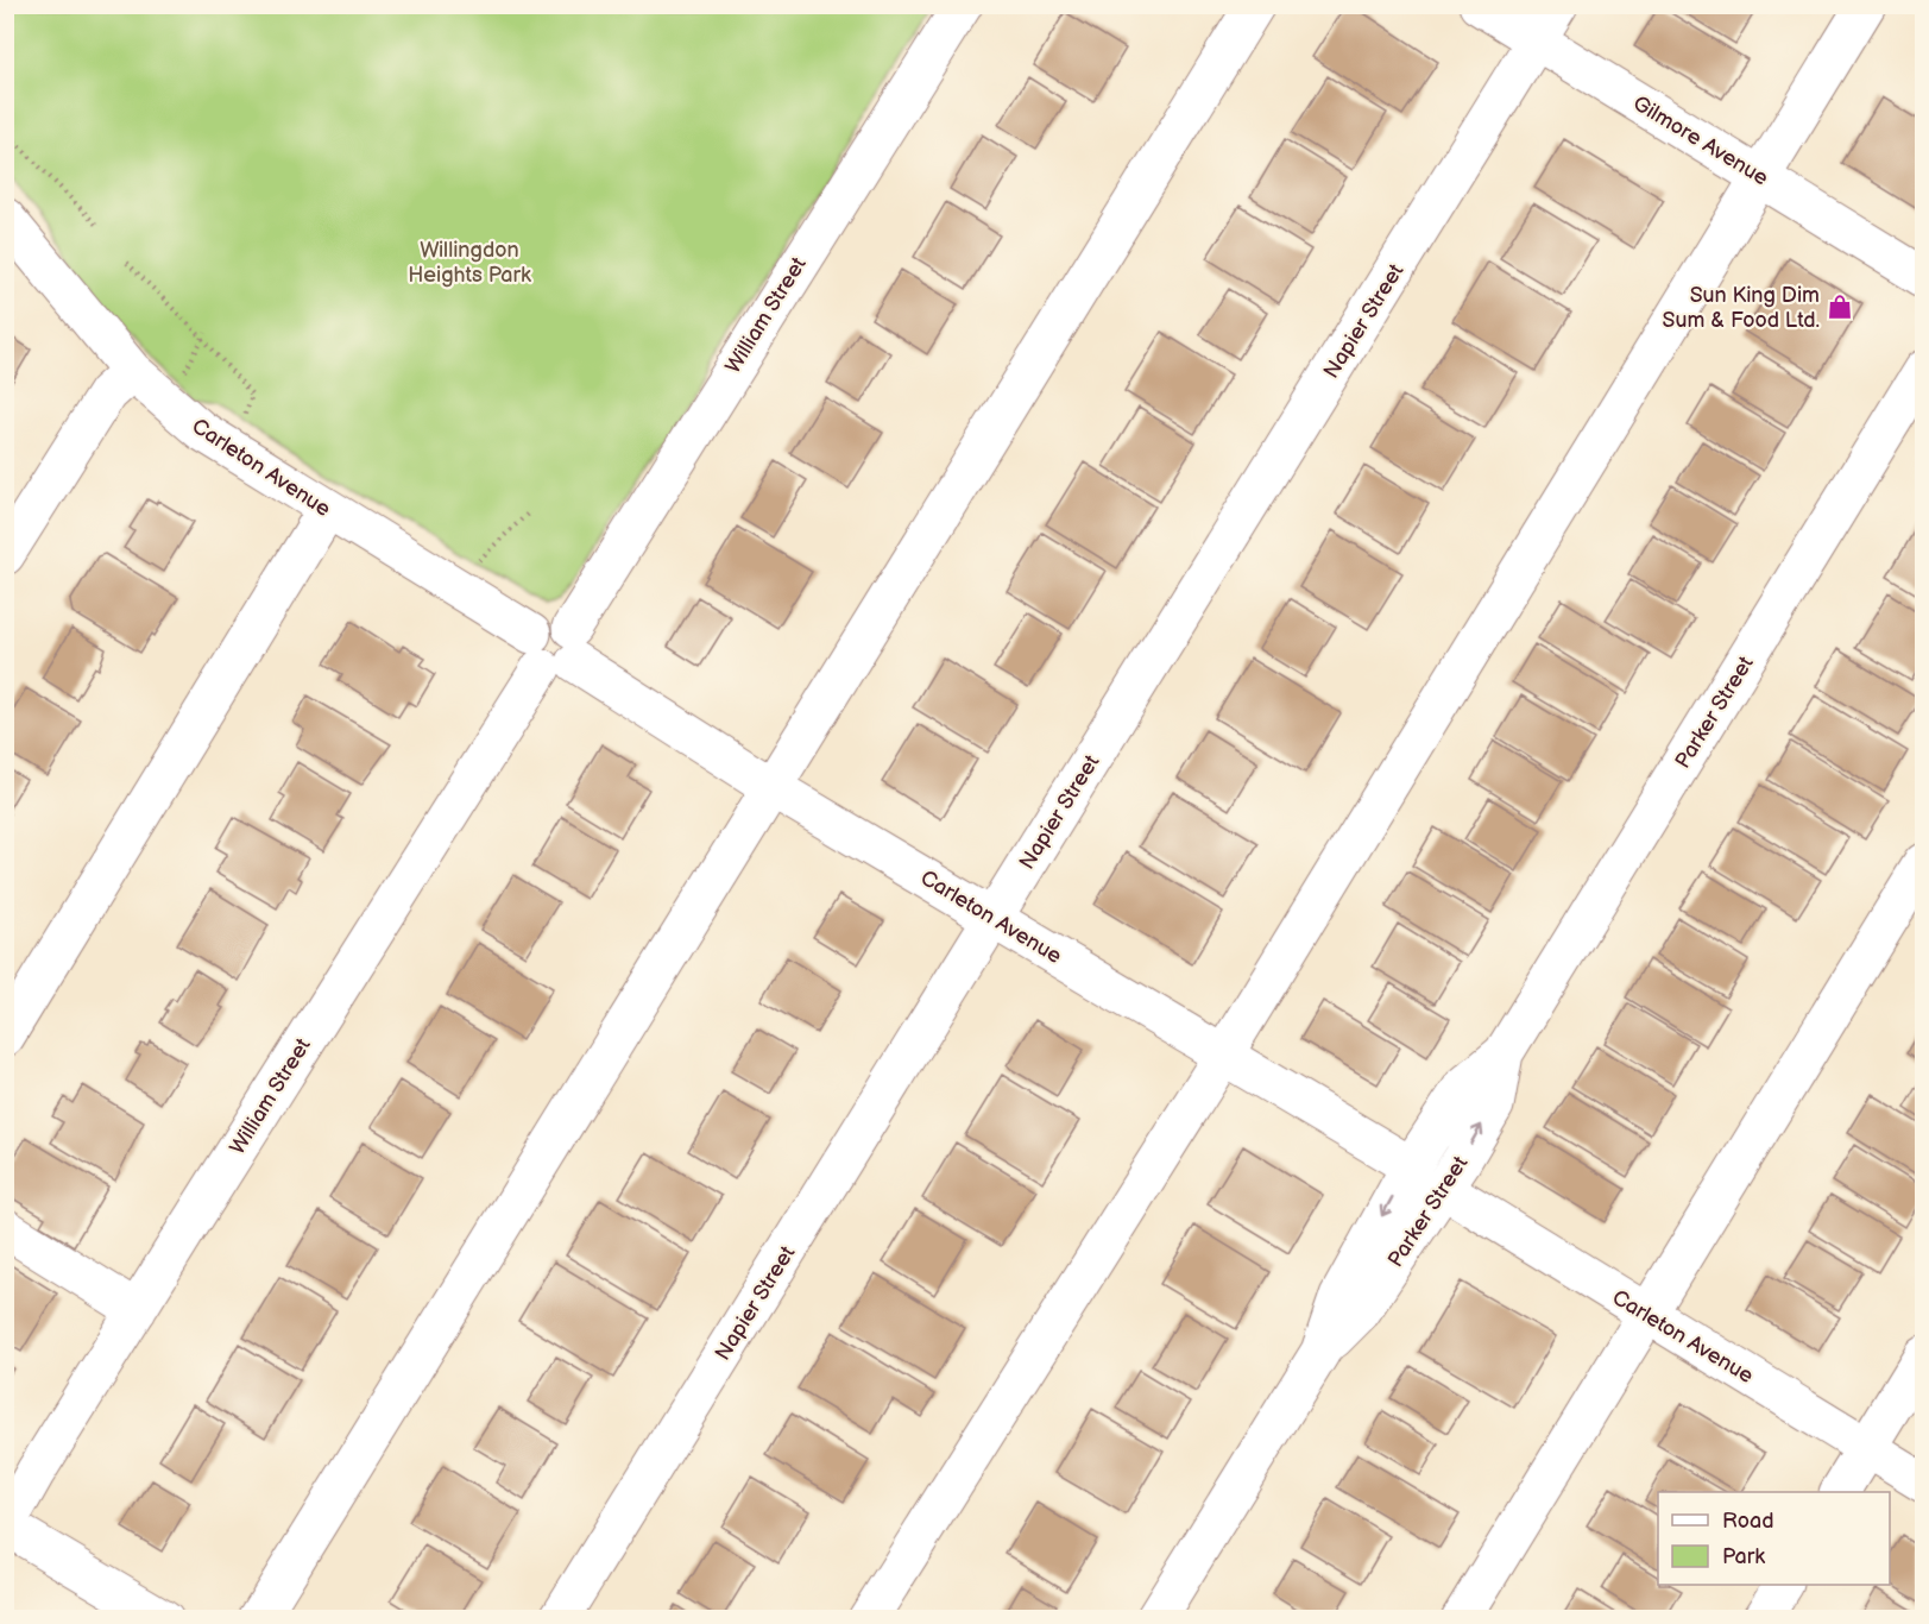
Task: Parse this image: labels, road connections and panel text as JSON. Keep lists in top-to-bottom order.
{
  "streets": {
    "street": [
      "Gilmore Avenue",
      "William Street",
      "Napier Street",
      "Carleton Avenue",
      "Parker Street"
    ]
  },
  "crossings": [
    ["Gilmore Avenue", "Napier Street"],
    ["William Street", "Carleton Avenue"],
    ["Napier Street", "Carleton Avenue"],
    ["Carleton Avenue", "Parker Street"]
  ],
  "parks": ["Willingdon Heights Park"],
  "places": {
    "shop": ["Sun King Dim Sum & Food Ltd."]
  },
  "legend": ["Road", "Park"]
}
